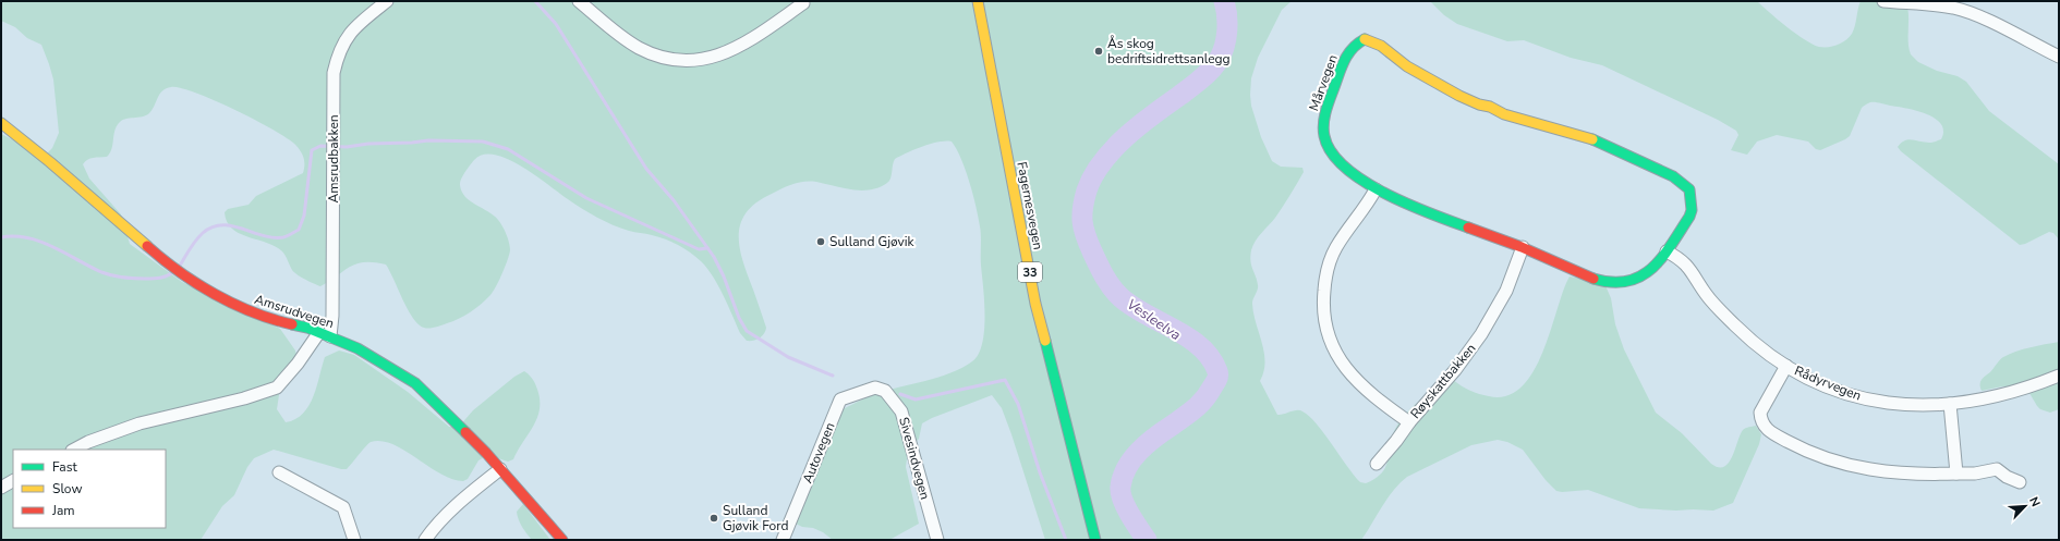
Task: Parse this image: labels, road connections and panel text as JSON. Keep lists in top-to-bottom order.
{
  "streets": {
    "street": [
      "Mårvegen",
      "Amsrudbakken",
      "Fagernesvegen",
      "33",
      "Amsrudvegen",
      "Røyskattbakken",
      "Rådyrvegen",
      "Autovegen",
      "Sivesindvegen"
    ]
  },
  "crossings": [
    ["Mårvegen", "Røyskattbakken"],
    ["Mårvegen", "Rådyrvegen"],
    ["Amsrudbakken", "Amsrudvegen"],
    ["Autovegen", "Sivesindvegen"]
  ],
  "water": ["Vesleelva"],
  "places": ["Ås skog bedriftsidrettsanlegg", "Sulland Gjøvik", "Sulland Gjøvik Ford"],
  "legend": ["Fast", "Slow", "Jam"],
  "north": "top right"
}
